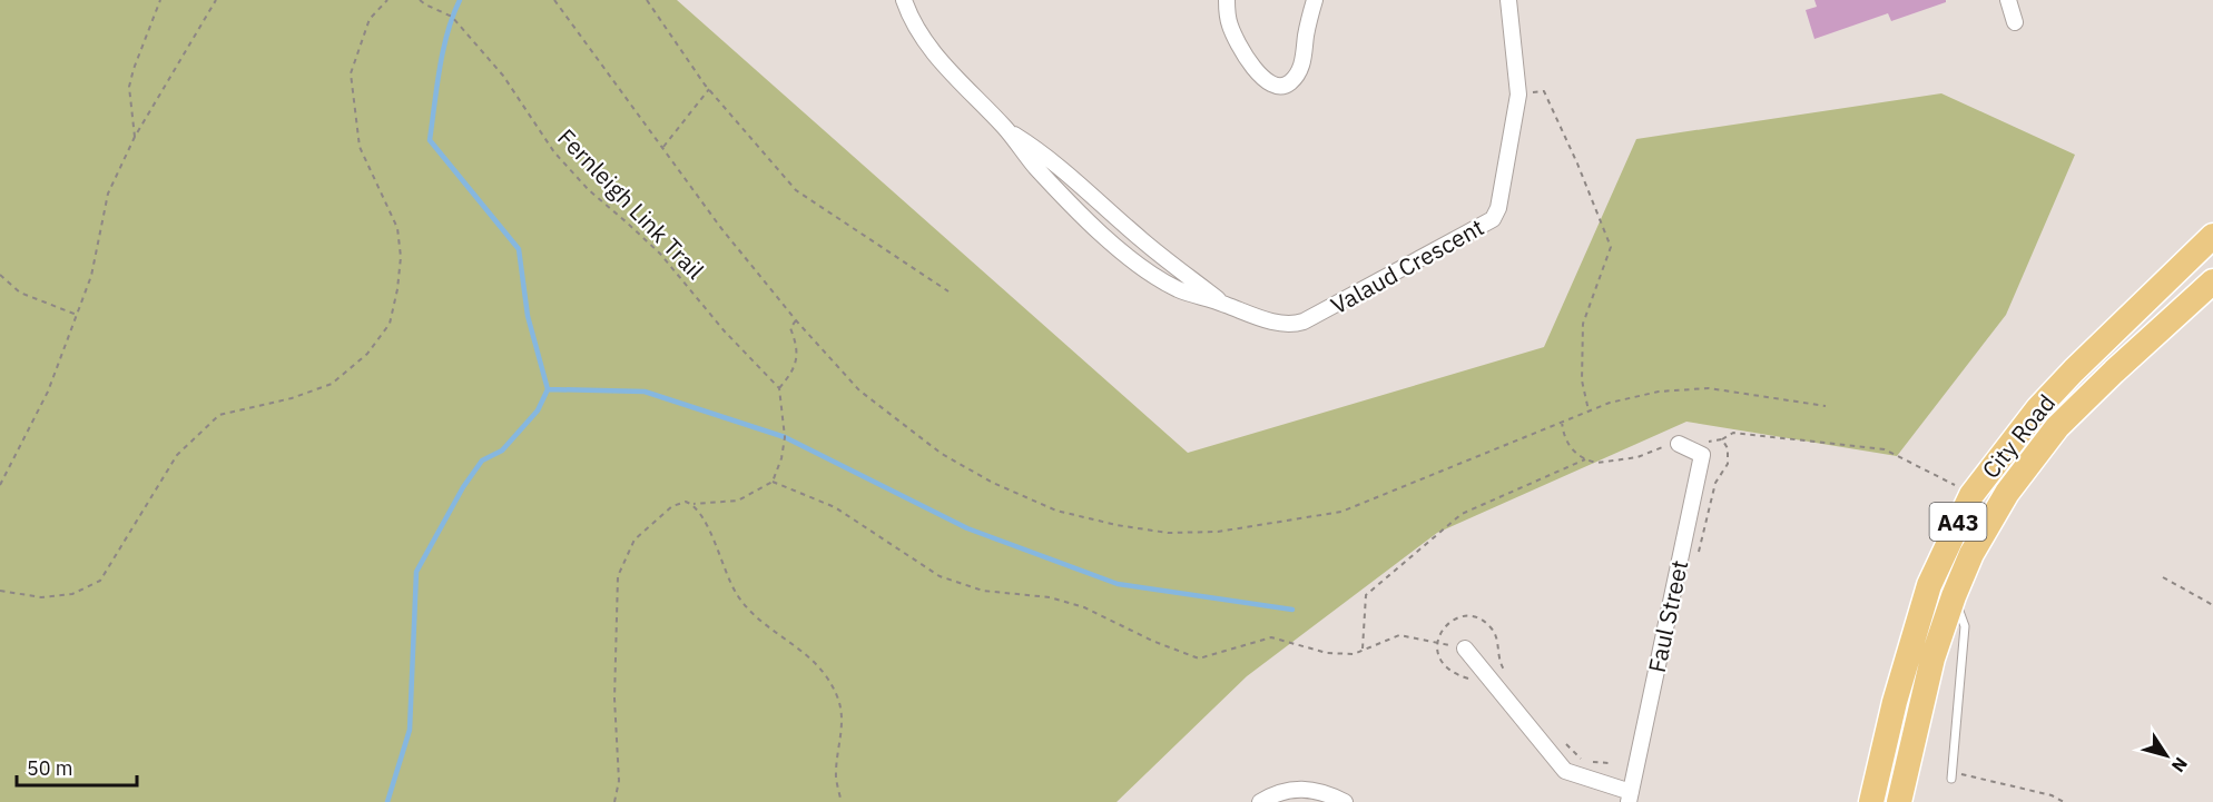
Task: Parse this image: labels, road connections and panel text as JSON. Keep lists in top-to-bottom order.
{
  "streets": {
    "highway": ["City Road", "A43"],
    "street": ["Valaud Crescent", "Faul Street"],
    "path": ["Fernleigh Link Trail"]
  },
  "scale_bar": "50 m",
  "north": "bottom right"
}
